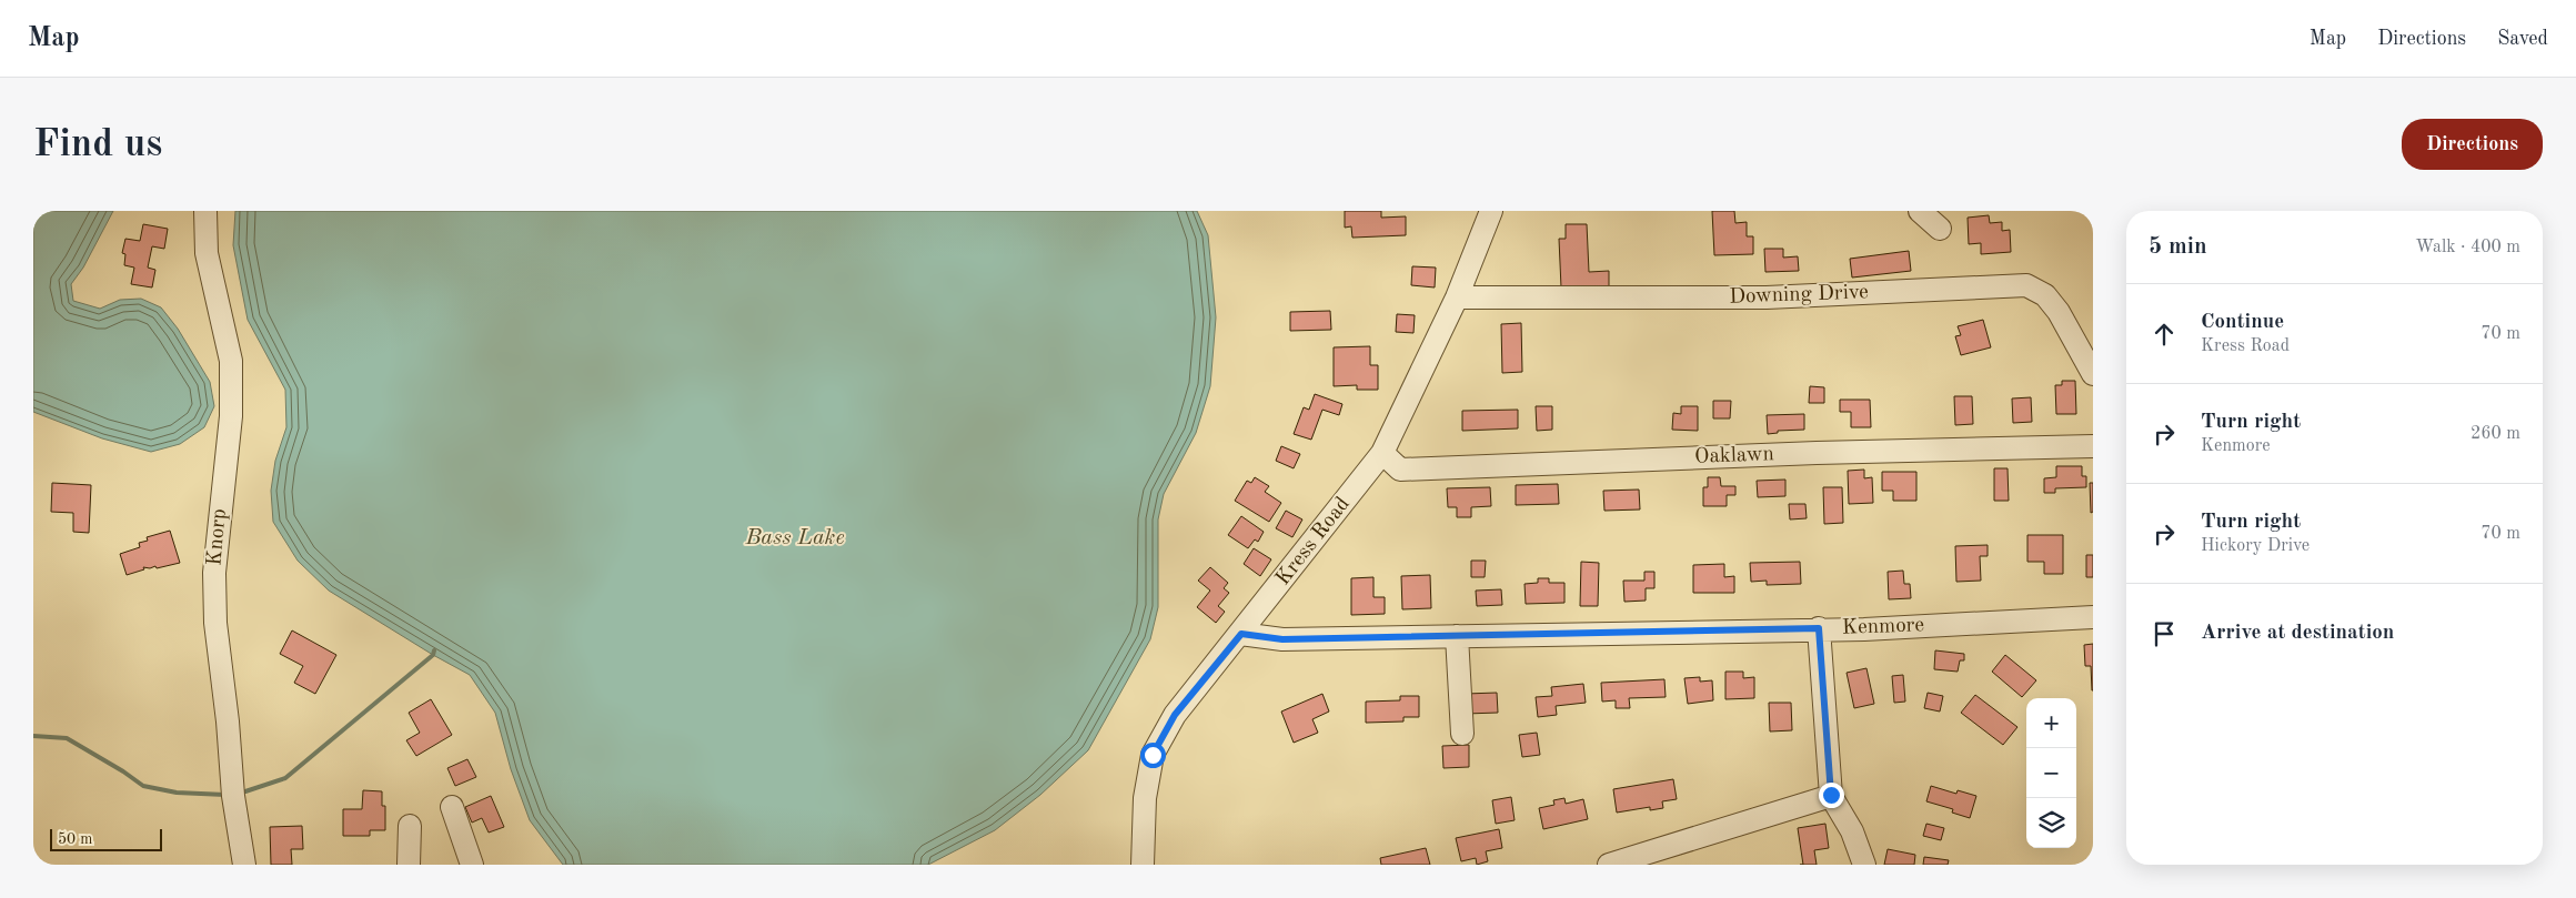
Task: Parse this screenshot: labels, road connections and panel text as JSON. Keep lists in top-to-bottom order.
{
  "streets": {
    "street": [
      "Downing Drive",
      "Oaklawn",
      "Knorp",
      "Kress Road",
      "Kenmore"
    ]
  },
  "crossings": [
    ["Downing Drive", "Kress Road"],
    ["Oaklawn", "Kress Road"],
    ["Kress Road", "Kenmore"]
  ],
  "water": ["Bass Lake"],
  "scale_bar": "50 m",
  "page": {
    "header": "Map",
    "nav": ["Map", "Directions", "Saved"],
    "buttons": "Directions",
    "title": "Find us",
    "heading": ["5 min", "Walk · 400 m"],
    "list": [
      ["Continue", "Kress Road", "70 m"],
      ["Turn right", "Kenmore", "260 m"],
      ["Turn right", "Hickory Drive", "70 m"],
      "Arrive at destination"
    ],
    "map_buttons": ["+", "−"],
    "scale": "50 m"
  }
}
